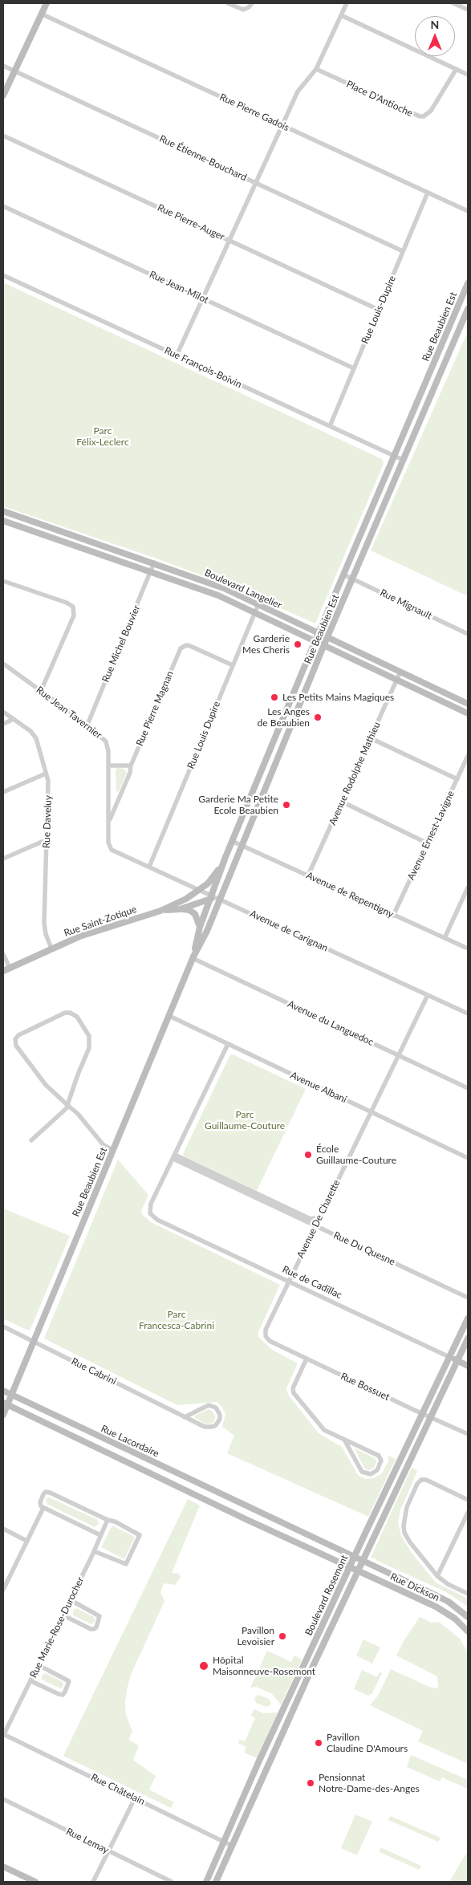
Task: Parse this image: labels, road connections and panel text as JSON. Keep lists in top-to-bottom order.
{
  "streets": {
    "main road": [
      "Rue Beaubien Est",
      "Boulevard Langelier",
      "Rue Saint-Zotique",
      "Rue de Cadillac",
      "Rue Lacordaire",
      "Rue Dickson",
      "Boulevard Rosemont"
    ],
    "street": [
      "Place D'Antioche",
      "Rue Pierre Gadois",
      "Rue Étienne-Bouchard",
      "Rue Pierre-Auger",
      "Rue Jean-Milot",
      "Rue Louis-Dupire",
      "Rue François-Boivin",
      "Rue Mignault",
      "Rue Michel Bouvier",
      "Rue Pierre Magnan",
      "Rue Jean Tavernier",
      "Rue Louis Dupire",
      "Avenue Rodolphe Mathieu",
      "Rue Daveluy",
      "Avenue Ernest-Lavigne",
      "Avenue de Repentigny",
      "Avenue de Carignan",
      "Avenue du Languedoc",
      "Avenue Albani",
      "Avenue De Charette",
      "Rue Du Quesne",
      "Rue Cabrini",
      "Rue Bossuet",
      "Rue Marie-Rose-Durocher",
      "Rue Châtelain",
      "Rue Lemay"
    ]
  },
  "crossings": [
    ["Rue Pierre Gadois", "Rue Louis-Dupire"],
    ["Rue Étienne-Bouchard", "Rue Louis-Dupire"],
    ["Rue Pierre-Auger", "Rue Louis-Dupire"],
    ["Rue Jean-Milot", "Rue Louis-Dupire"],
    ["Rue Louis-Dupire", "Rue François-Boivin"],
    ["Rue Beaubien Est", "Rue François-Boivin"],
    ["Rue Beaubien Est", "Boulevard Langelier"],
    ["Rue Beaubien Est", "Rue Mignault"],
    ["Rue Beaubien Est", "Avenue de Repentigny"],
    ["Rue Beaubien Est", "Rue Saint-Zotique"],
    ["Rue Beaubien Est", "Avenue de Carignan"],
    ["Rue Beaubien Est", "Avenue du Languedoc"],
    ["Rue Beaubien Est", "Avenue Albani"],
    ["Rue Beaubien Est", "Rue Cabrini"],
    ["Rue Beaubien Est", "Rue Lacordaire"],
    ["Boulevard Langelier", "Rue Michel Bouvier"],
    ["Boulevard Langelier", "Rue Louis Dupire"],
    ["Boulevard Langelier", "Avenue Rodolphe Mathieu"],
    ["Rue Michel Bouvier", "Rue Jean Tavernier"],
    ["Rue Pierre Magnan", "Rue Jean Tavernier"],
    ["Rue Pierre Magnan", "Rue Louis Dupire"],
    ["Rue Jean Tavernier", "Avenue de Carignan"],
    ["Rue Louis Dupire", "Avenue de Carignan"],
    ["Avenue Rodolphe Mathieu", "Avenue de Repentigny"],
    ["Rue Daveluy", "Rue Saint-Zotique"],
    ["Avenue Ernest-Lavigne", "Avenue de Repentigny"],
    ["Rue Saint-Zotique", "Avenue de Carignan"],
    ["Avenue de Carignan", "Avenue De Charette"],
    ["Avenue du Languedoc", "Avenue De Charette"],
    ["Avenue Albani", "Avenue De Charette"],
    ["Avenue De Charette", "Rue Du Quesne"],
    ["Avenue De Charette", "Rue de Cadillac"],
    ["Avenue De Charette", "Rue Bossuet"],
    ["Rue Du Quesne", "Rue de Cadillac"],
    ["Rue de Cadillac", "Boulevard Rosemont"],
    ["Rue Bossuet", "Boulevard Rosemont"],
    ["Rue Lacordaire", "Rue Dickson"],
    ["Rue Lacordaire", "Boulevard Rosemont"],
    ["Rue Dickson", "Boulevard Rosemont"],
    ["Boulevard Rosemont", "Rue Châtelain"],
    ["Rue Marie-Rose-Durocher", "Rue Châtelain"]
  ],
  "parks": ["Parc Félix-Leclerc", "Parc Guillaume-Couture", "Parc Francesca-Cabrini"],
  "places": [
    "Garderie Mes Cheris",
    "Les Petits Mains Magiques",
    "Les Anges de Beaubien",
    "Garderie Ma Petite Ecole Beaubien",
    "École Guillaume-Couture",
    "Pavillon Levoisier",
    "Hôpital Maisonneuve-Rosemont",
    "Pavillon Claudine D'Amours",
    "Pensionnat Notre-Dame-des-Anges"
  ],
  "north": "top"
}
